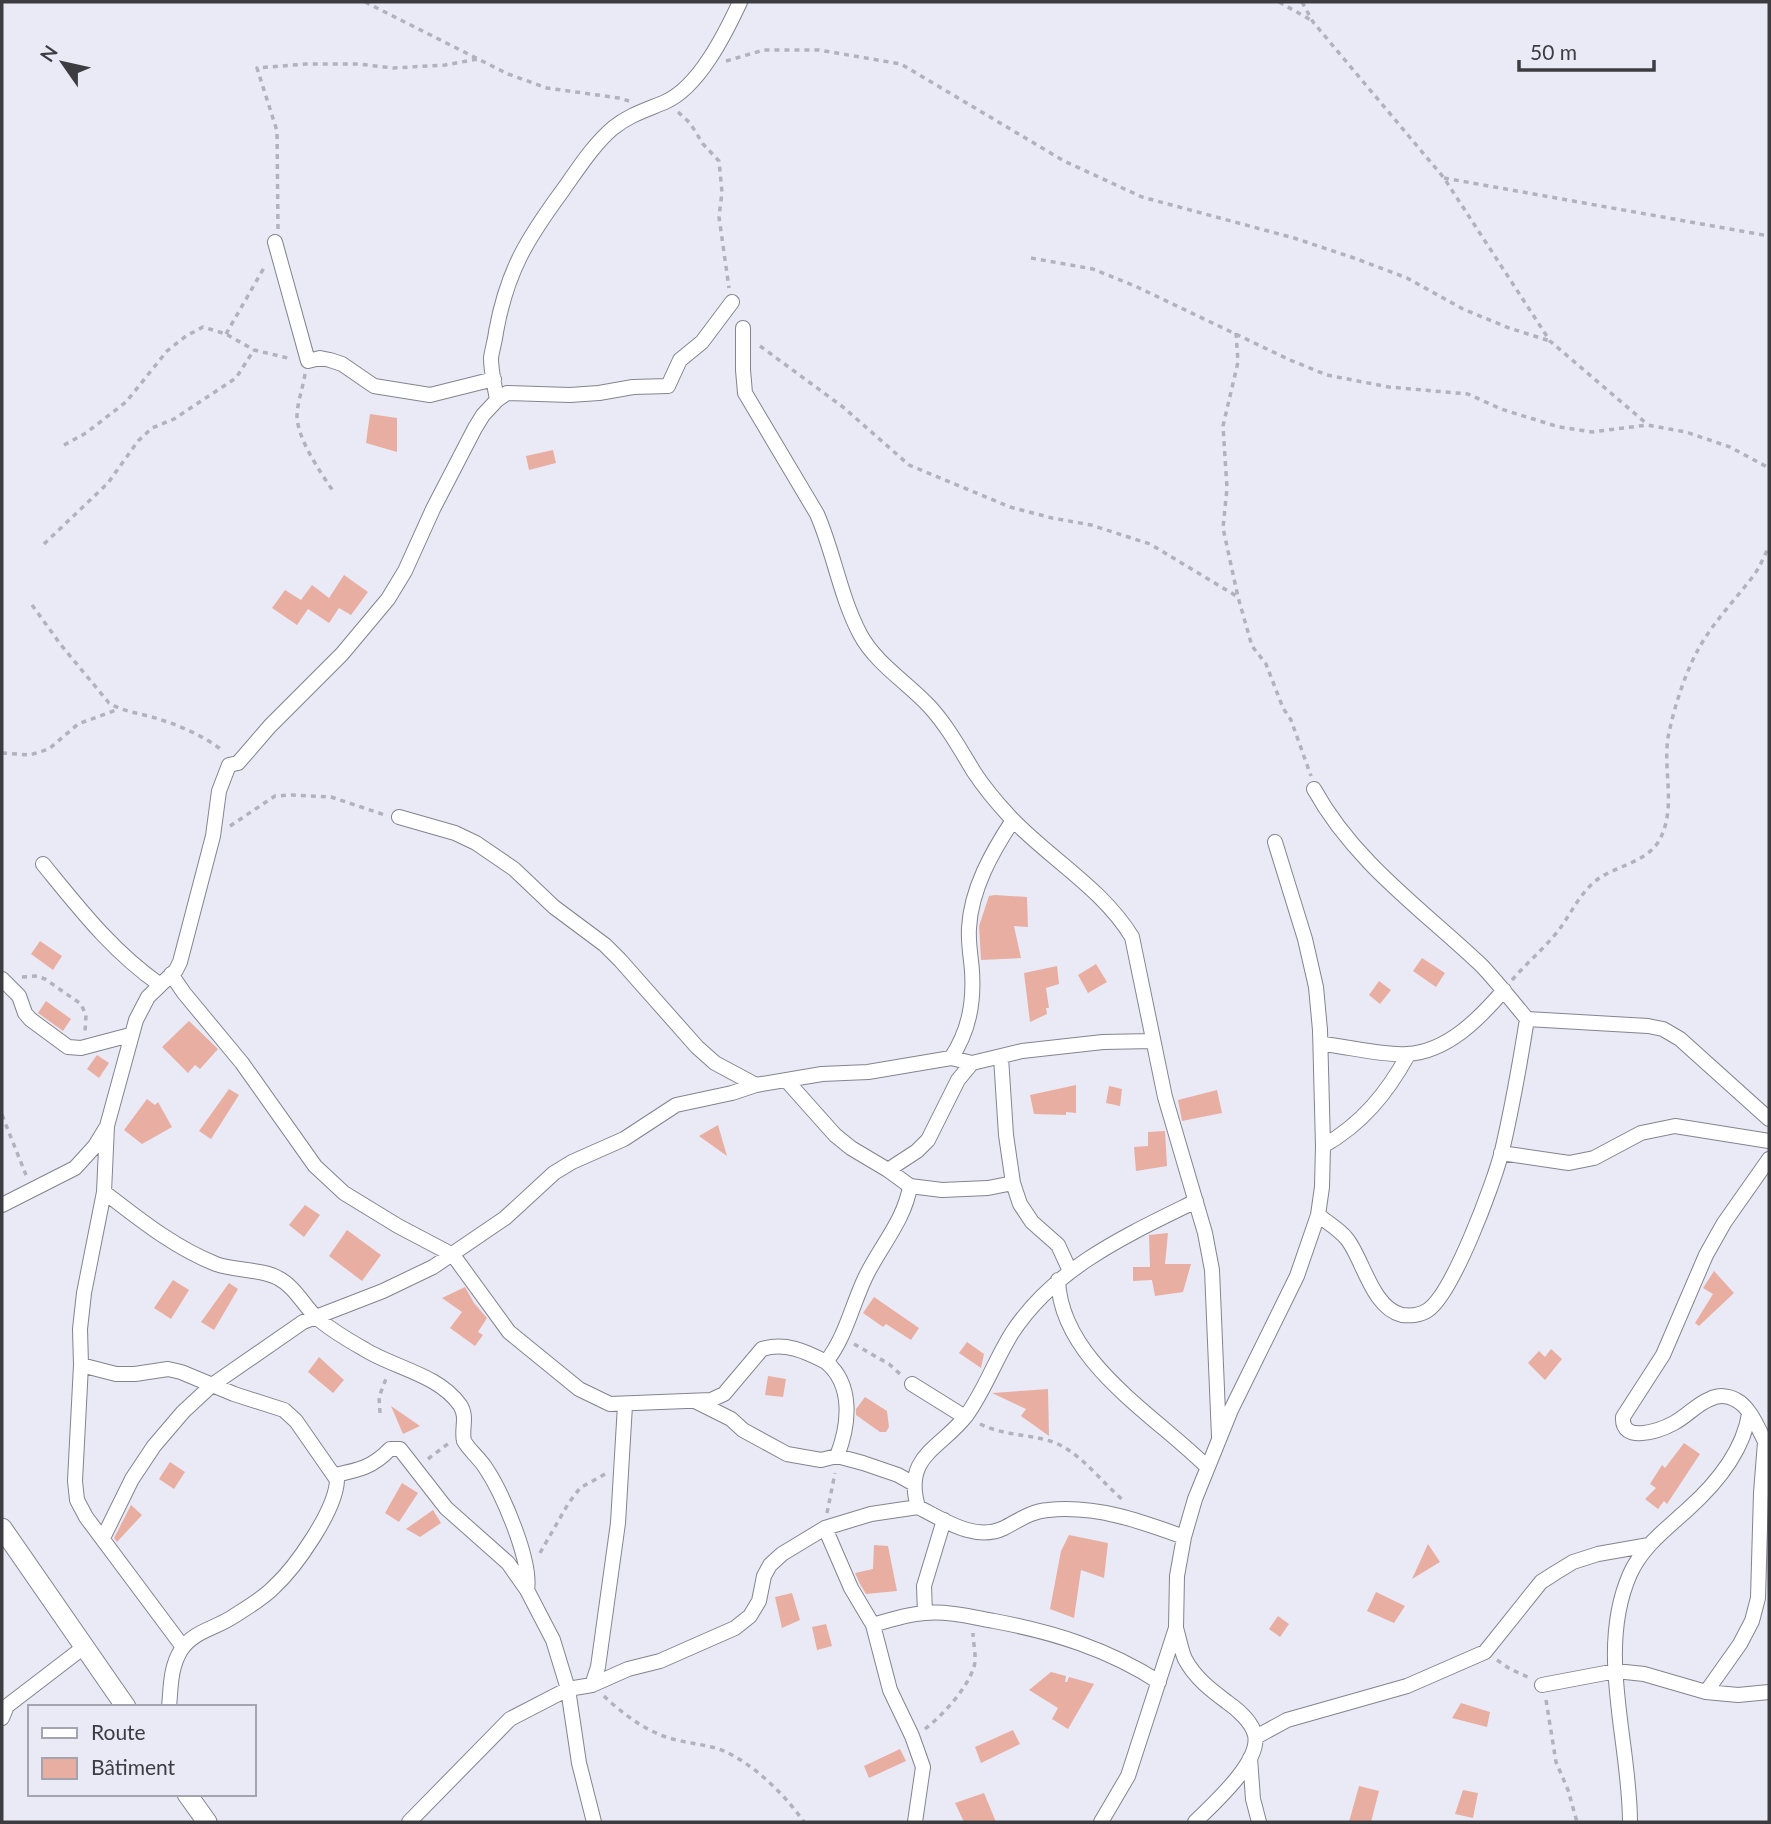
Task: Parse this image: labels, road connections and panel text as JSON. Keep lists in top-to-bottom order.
{
  "legend": ["Route", "Bâtiment"],
  "scale_bar": "50 m",
  "north": "top left"
}
